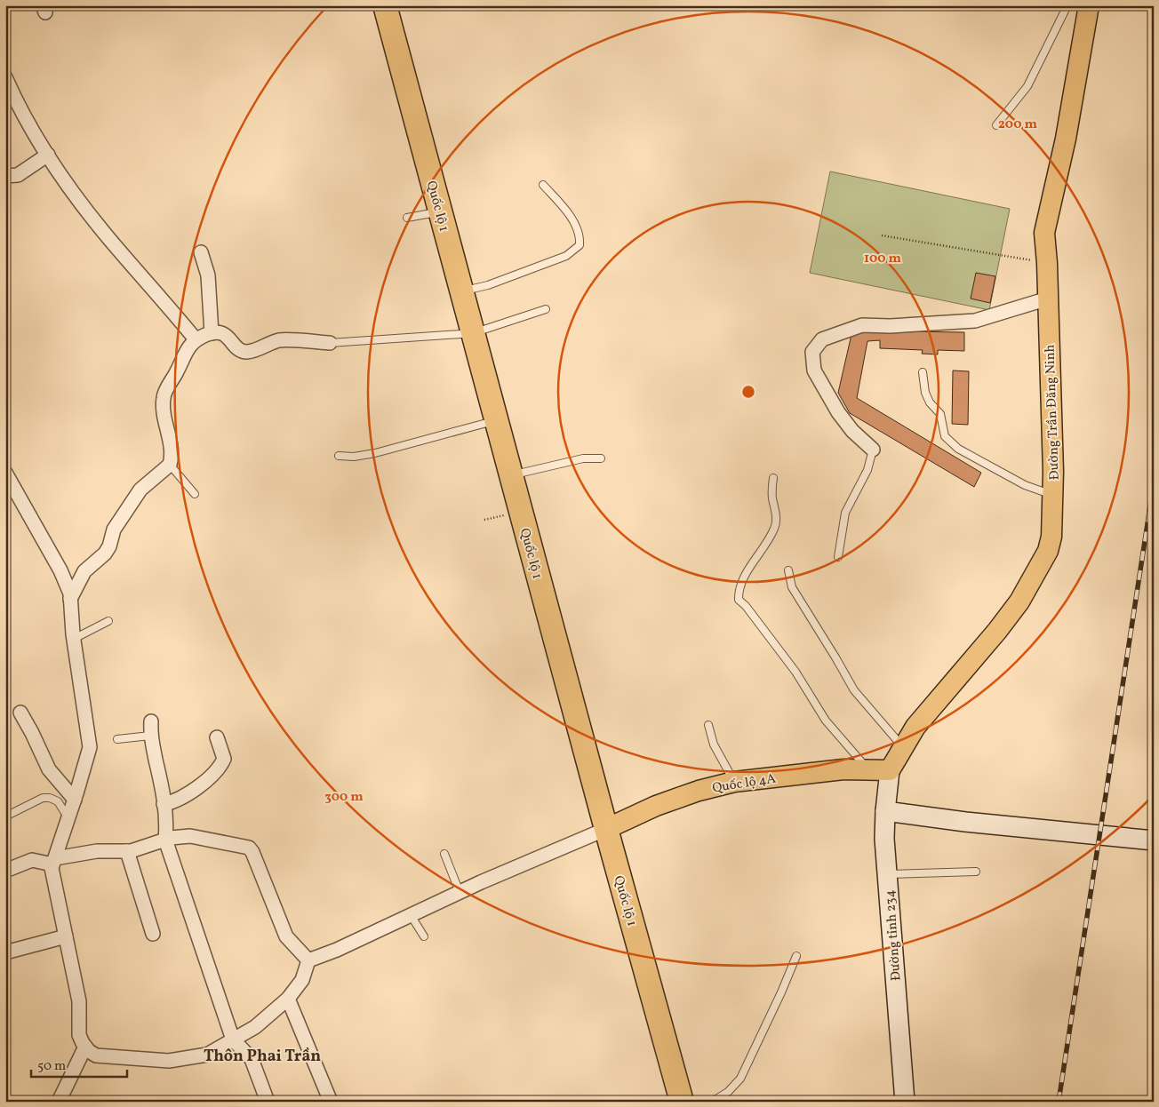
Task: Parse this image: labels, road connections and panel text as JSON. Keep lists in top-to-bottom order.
{
  "streets": {
    "highway": ["Quốc lộ 1"],
    "main road": ["Đường Trần Đăng Ninh", "Quốc lộ 4A", "Đường tỉnh 234"]
  },
  "crossings": [
    ["Quốc lộ 1", "Quốc lộ 4A"],
    ["Đường Trần Đăng Ninh", "Quốc lộ 4A"],
    ["Đường Trần Đăng Ninh", "Đường tỉnh 234"],
    ["Quốc lộ 4A", "Đường tỉnh 234"]
  ],
  "districts": ["Thôn Phai Trần"],
  "scale_bar": "50 m",
  "rings": ["200 m", "100 m", "300 m"]
}
